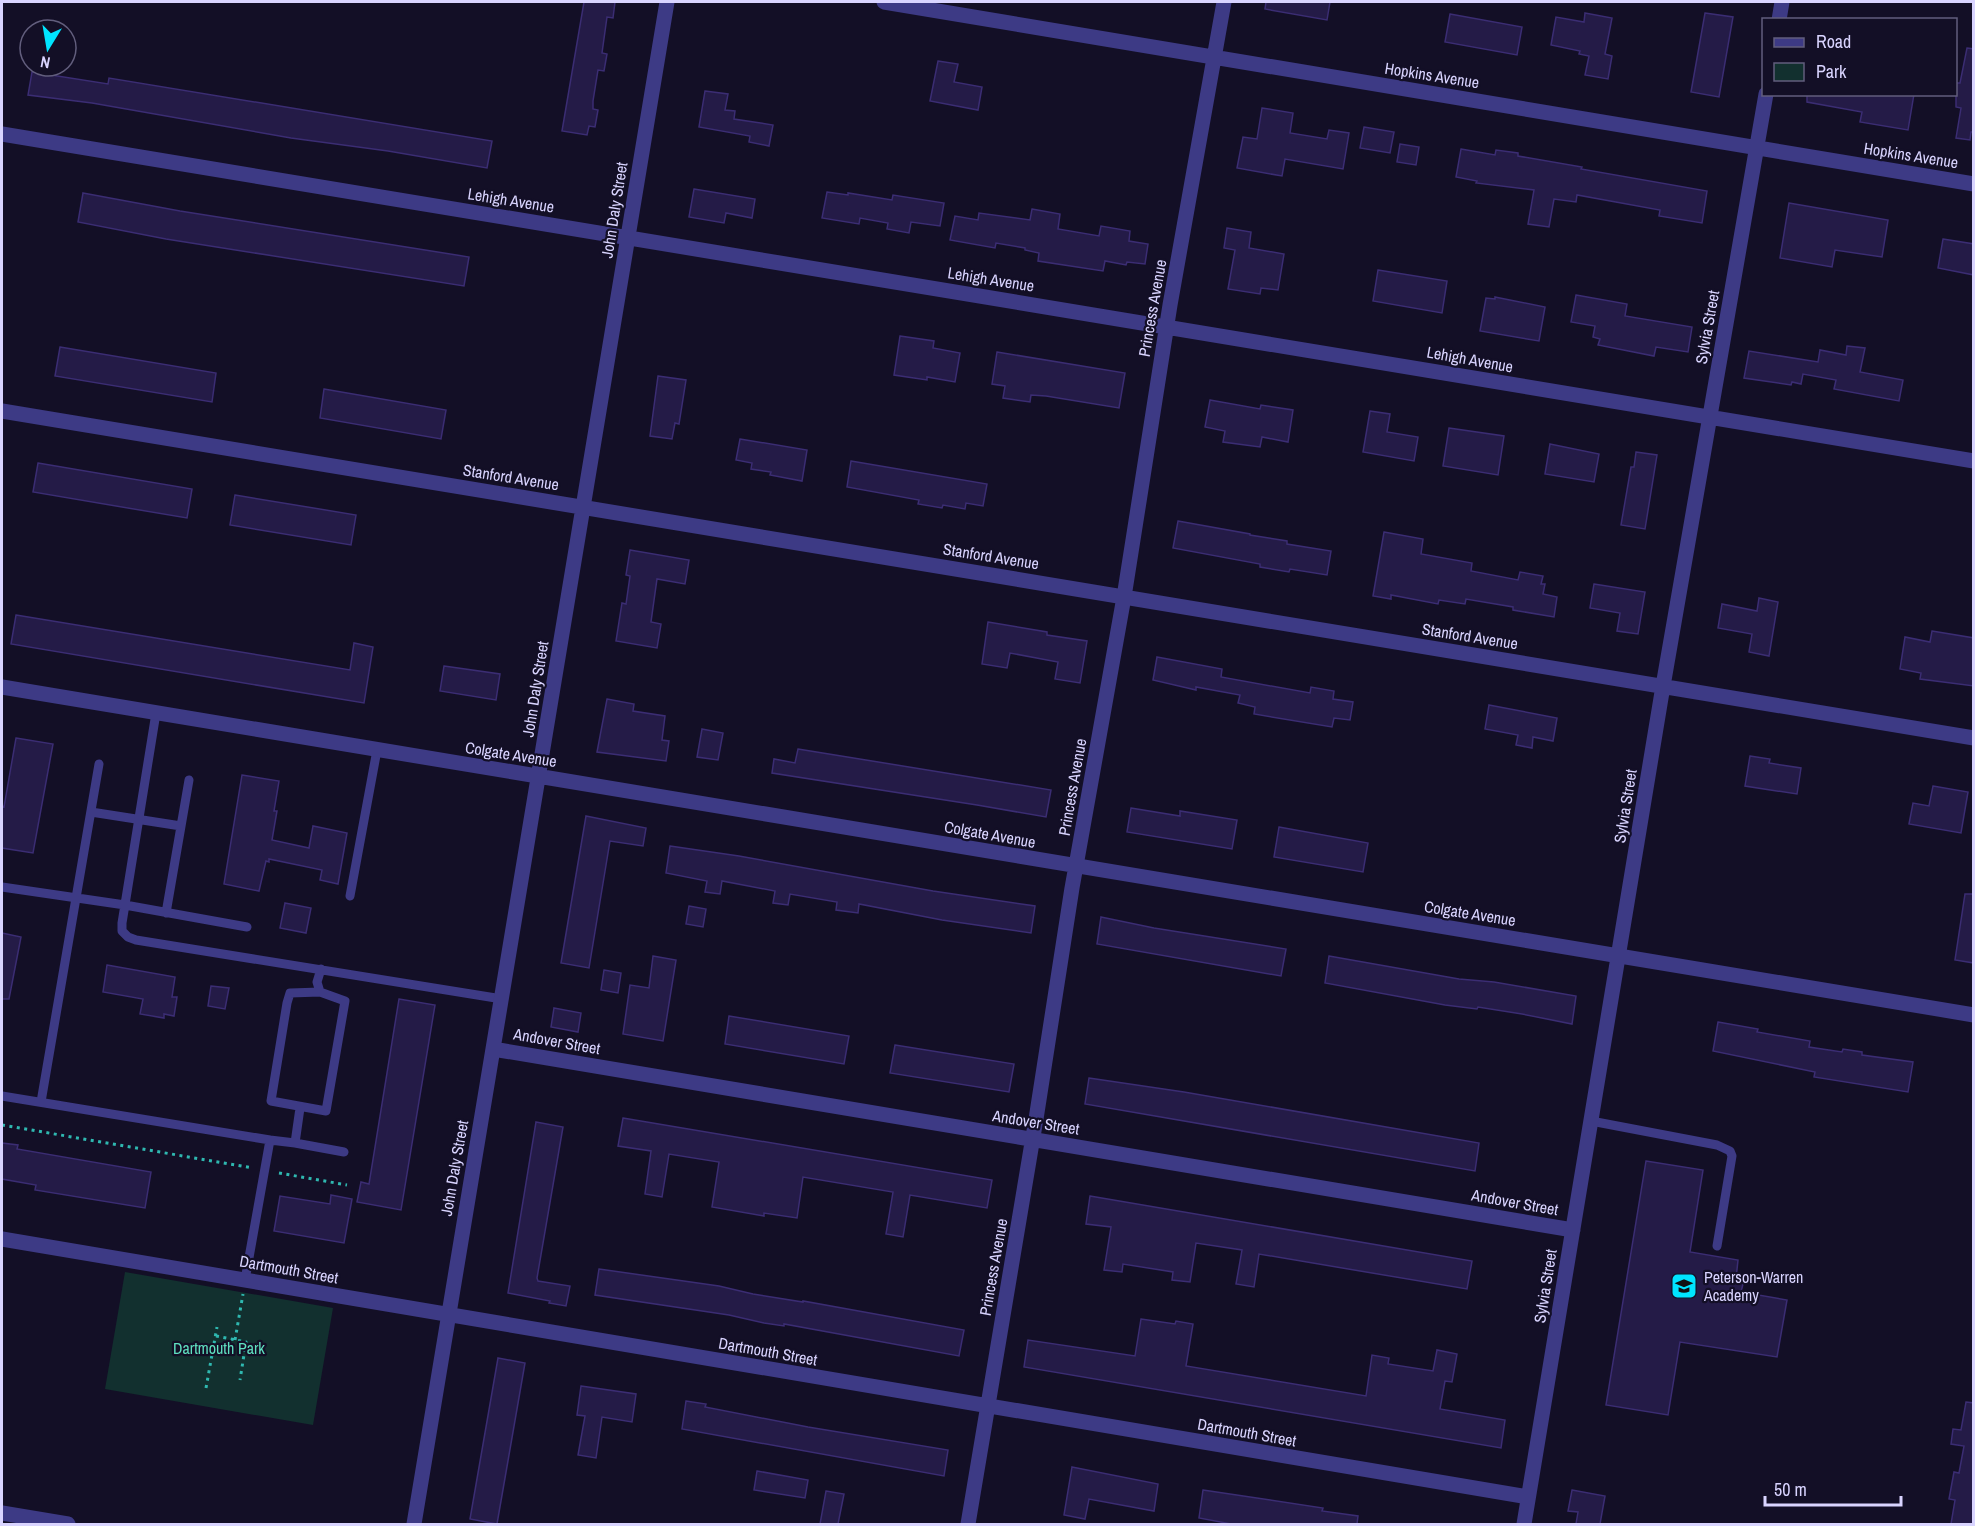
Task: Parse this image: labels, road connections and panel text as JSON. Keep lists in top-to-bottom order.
{
  "streets": {
    "street": [
      "Hopkins Avenue",
      "Lehigh Avenue",
      "John Daly Street",
      "Princess Avenue",
      "Sylvia Street",
      "Stanford Avenue",
      "Colgate Avenue",
      "Andover Street",
      "Dartmouth Street"
    ]
  },
  "crossings": [
    ["Hopkins Avenue", "Princess Avenue"],
    ["Hopkins Avenue", "Sylvia Street"],
    ["Lehigh Avenue", "John Daly Street"],
    ["Lehigh Avenue", "Princess Avenue"],
    ["Lehigh Avenue", "Sylvia Street"],
    ["John Daly Street", "Stanford Avenue"],
    ["John Daly Street", "Colgate Avenue"],
    ["John Daly Street", "Andover Street"],
    ["John Daly Street", "Dartmouth Street"],
    ["Princess Avenue", "Stanford Avenue"],
    ["Princess Avenue", "Colgate Avenue"],
    ["Princess Avenue", "Andover Street"],
    ["Princess Avenue", "Dartmouth Street"],
    ["Sylvia Street", "Stanford Avenue"],
    ["Sylvia Street", "Colgate Avenue"],
    ["Sylvia Street", "Andover Street"],
    ["Sylvia Street", "Dartmouth Street"]
  ],
  "parks": ["Dartmouth Park"],
  "places": {
    "school or university": ["Peterson-Warren Academy"]
  },
  "legend": ["Road", "Park"],
  "scale_bar": "50 m",
  "north": "bottom"
}
